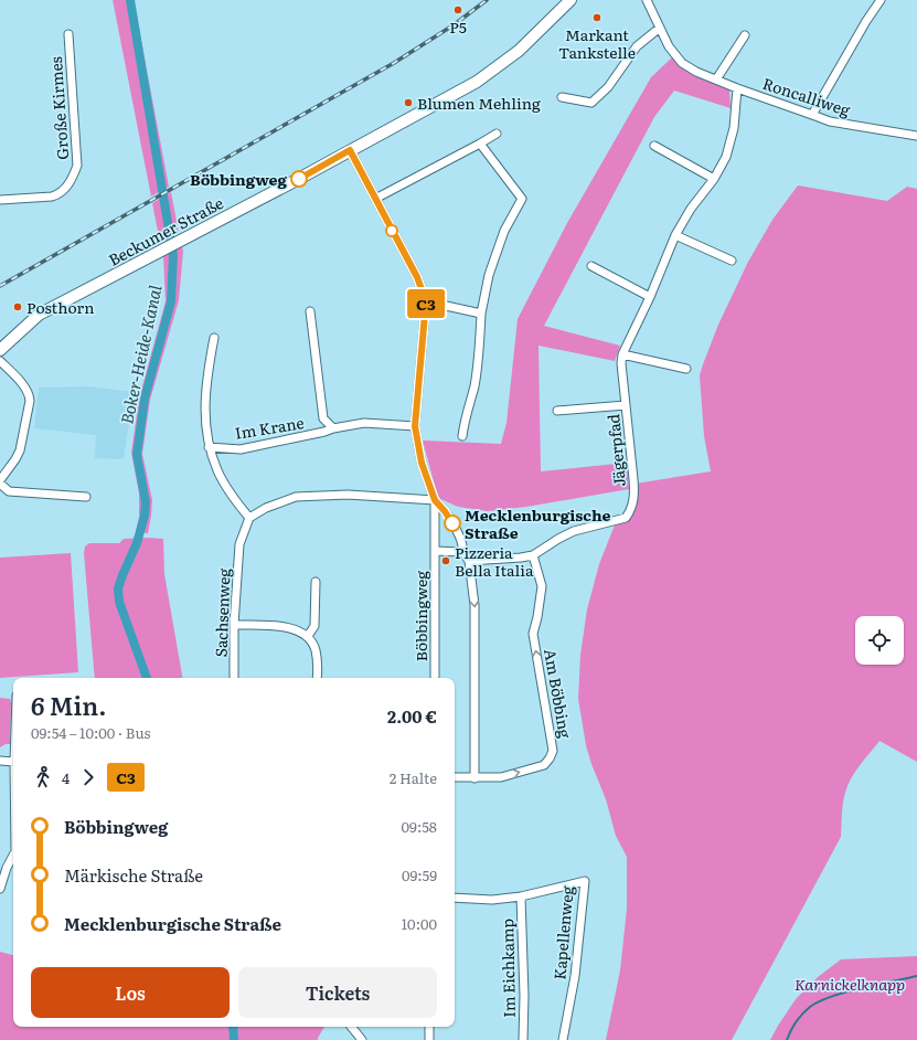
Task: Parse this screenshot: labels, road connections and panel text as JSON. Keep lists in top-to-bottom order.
{
  "streets": {
    "main road": ["Beckumer Straße"],
    "street": [
      "Roncalliweg",
      "Große Kirmes",
      "Im Krane",
      "Jägerpfad",
      "Sachsenweg",
      "Böbbingweg",
      "Am Böbbing",
      "Kapellenweg",
      "Im Eichkamp"
    ]
  },
  "crossings": [
    ["Roncalliweg", "Jägerpfad"],
    ["Beckumer Straße", "Böbbingweg"],
    ["Im Krane", "Böbbingweg"],
    ["Jägerpfad", "Am Böbbing"],
    ["Kapellenweg", "Im Eichkamp"]
  ],
  "water": ["Boker-Heide-Kanal"],
  "parks": ["Karnickelknapp"],
  "places": [
    "P5",
    "Markant Tankstelle",
    "Blumen Mehling",
    "Böbbingweg",
    "Posthorn",
    "Mecklenburgische Straße",
    "Pizzeria Bella Italia"
  ],
  "lines": ["bus line C3"],
  "page": {
    "on_map": "C3",
    "heading": ["6 Min.", "09:54 – 10:00 · Bus", "2.00 €"],
    "legs": ["4", "C3", "2 Halte"],
    "list": [
      {
        "name": "Böbbingweg",
        "value": "09:58"
      },
      {
        "name": "Märkische Straße",
        "value": "09:59"
      },
      {
        "name": "Mecklenburgische Straße",
        "value": "10:00"
      }
    ],
    "buttons": ["Los", "Tickets"]
  }
}
